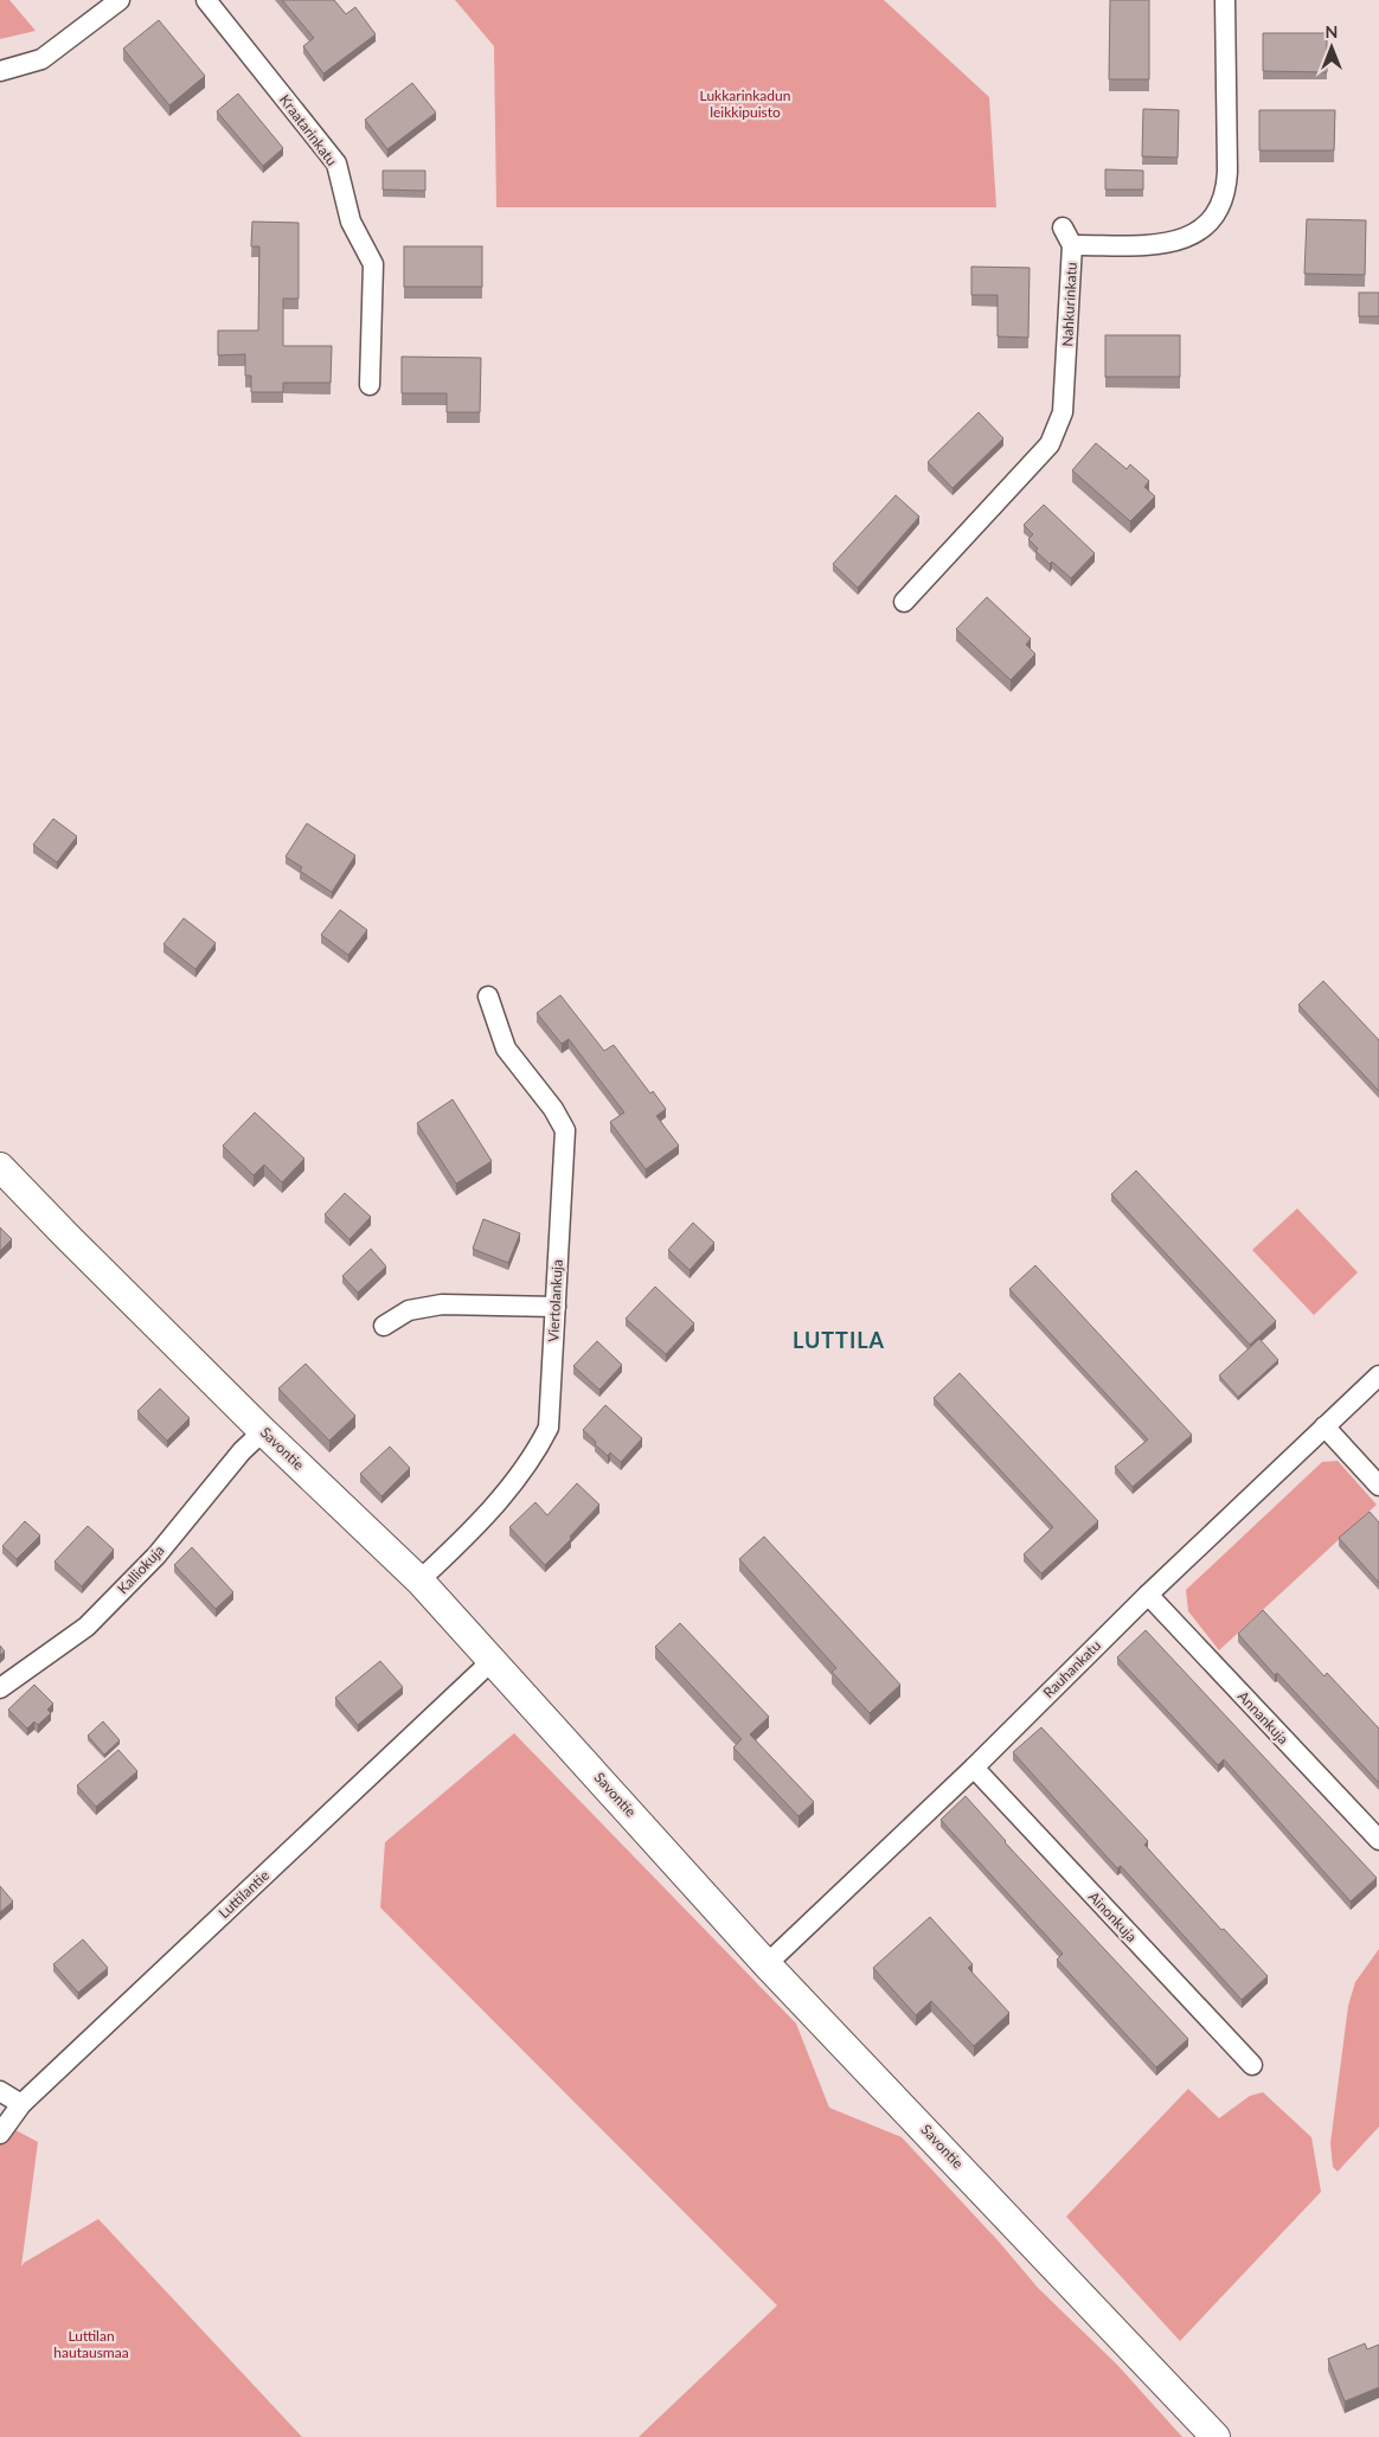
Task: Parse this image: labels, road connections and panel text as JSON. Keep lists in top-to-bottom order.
{
  "streets": {
    "street": [
      "Kraatarinkatu",
      "Nahkurinkatu",
      "Viertolankuja",
      "Savontie",
      "Kalliokuja",
      "Rauhankatu",
      "Annankuja",
      "Luttilantie",
      "Ainonkuja"
    ]
  },
  "crossings": [
    ["Viertolankuja", "Savontie"],
    ["Savontie", "Kalliokuja"],
    ["Savontie", "Rauhankatu"],
    ["Savontie", "Luttilantie"],
    ["Rauhankatu", "Annankuja"],
    ["Rauhankatu", "Ainonkuja"]
  ],
  "districts": ["LUTTILA"],
  "parks": ["Lukkarinkadun leikkipuisto", "Luttilan hautausmaa"],
  "north": "top"
}
